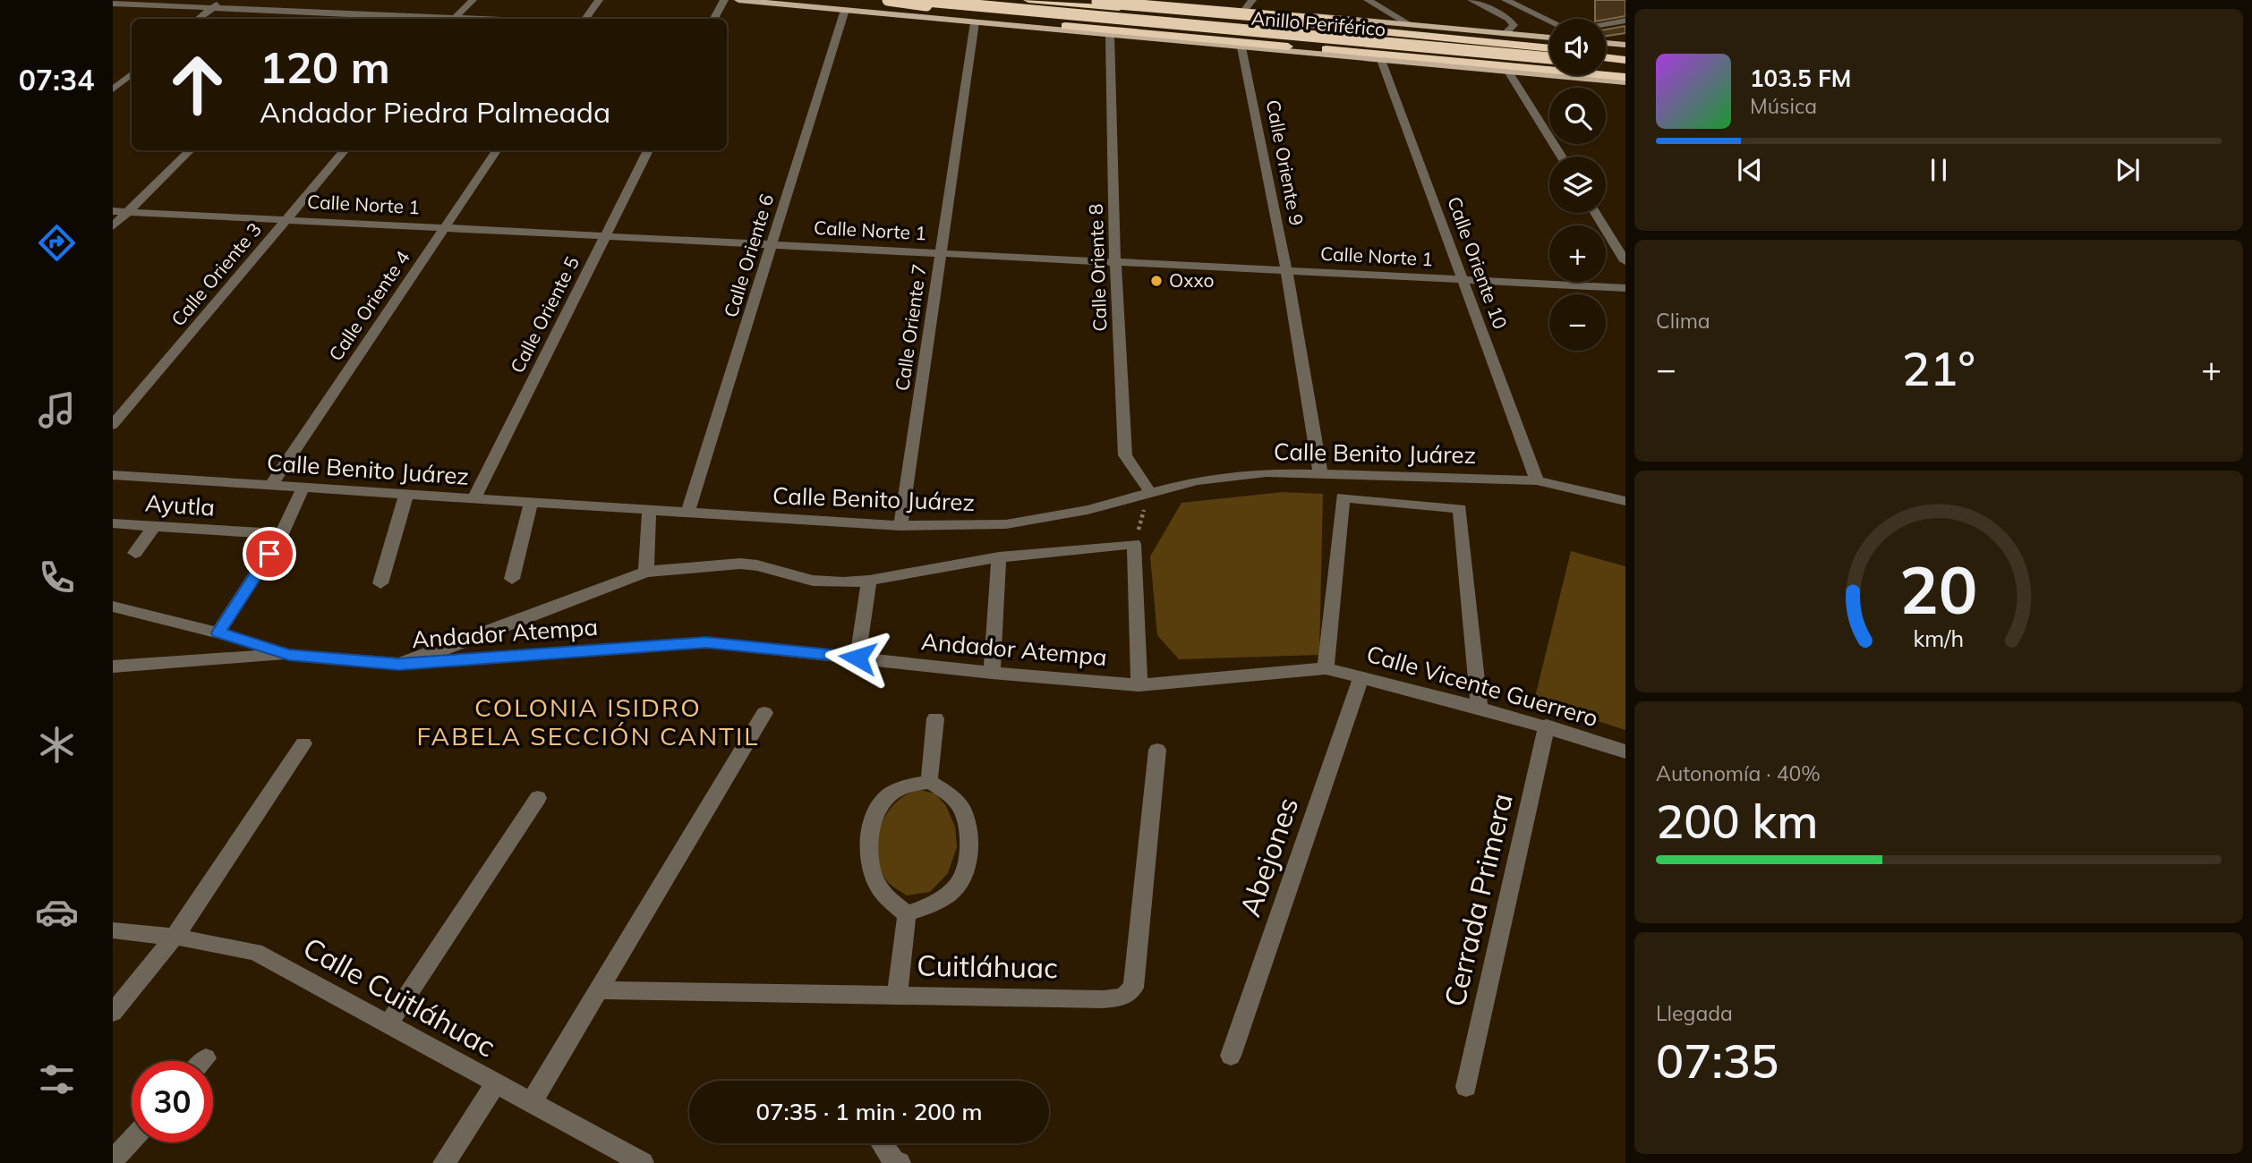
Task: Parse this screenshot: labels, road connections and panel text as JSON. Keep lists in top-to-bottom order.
{
  "streets": {
    "highway": ["Anillo Periférico"],
    "street": [
      "Calle Oriente 9",
      "Calle Norte 1",
      "Calle Oriente 6",
      "Calle Oriente 10",
      "Calle Oriente 8",
      "Calle Oriente 3",
      "Calle Oriente 4",
      "Calle Oriente 5",
      "Calle Oriente 7",
      "Calle Benito Juárez",
      "Ayutla",
      "Andador Atempa",
      "Calle Vicente Guerrero",
      "Abejones",
      "Cerrada Primera",
      "Cuitláhuac",
      "Calle Cuitláhuac"
    ]
  },
  "crossings": [
    ["Calle Oriente 9", "Calle Norte 1"],
    ["Calle Oriente 9", "Calle Benito Juárez"],
    ["Calle Norte 1", "Calle Oriente 6"],
    ["Calle Norte 1", "Calle Oriente 10"],
    ["Calle Norte 1", "Calle Oriente 8"],
    ["Calle Norte 1", "Calle Oriente 3"],
    ["Calle Norte 1", "Calle Oriente 4"],
    ["Calle Norte 1", "Calle Oriente 5"],
    ["Calle Norte 1", "Calle Oriente 7"],
    ["Calle Oriente 6", "Calle Benito Juárez"],
    ["Calle Oriente 10", "Calle Benito Juárez"],
    ["Calle Oriente 8", "Calle Benito Juárez"],
    ["Calle Oriente 4", "Calle Benito Juárez"],
    ["Calle Oriente 5", "Calle Benito Juárez"],
    ["Calle Oriente 7", "Calle Benito Juárez"],
    ["Andador Atempa", "Calle Vicente Guerrero"],
    ["Calle Vicente Guerrero", "Abejones"],
    ["Calle Vicente Guerrero", "Cerrada Primera"]
  ],
  "districts": ["COLONIA ISIDRO FABELA SECCIÓN CANTIL"],
  "places": ["Oxxo"],
  "page": {
    "tabs": "07:34",
    "map_buttons": ["+", "−"],
    "turn": ["120 m", "Andador Piedra Palmeada"],
    "song": ["103.5 FM", "Música"],
    "tile": [
      "Clima",
      ["Autonomía · 40%", "200 km"],
      ["Llegada", "07:35"]
    ],
    "heat": ["−", "21°", "+"],
    "limit": "30",
    "trip": "07:35 · 1 min · 200 m",
    "gauge": ["20", "km/h"]
  }
}
